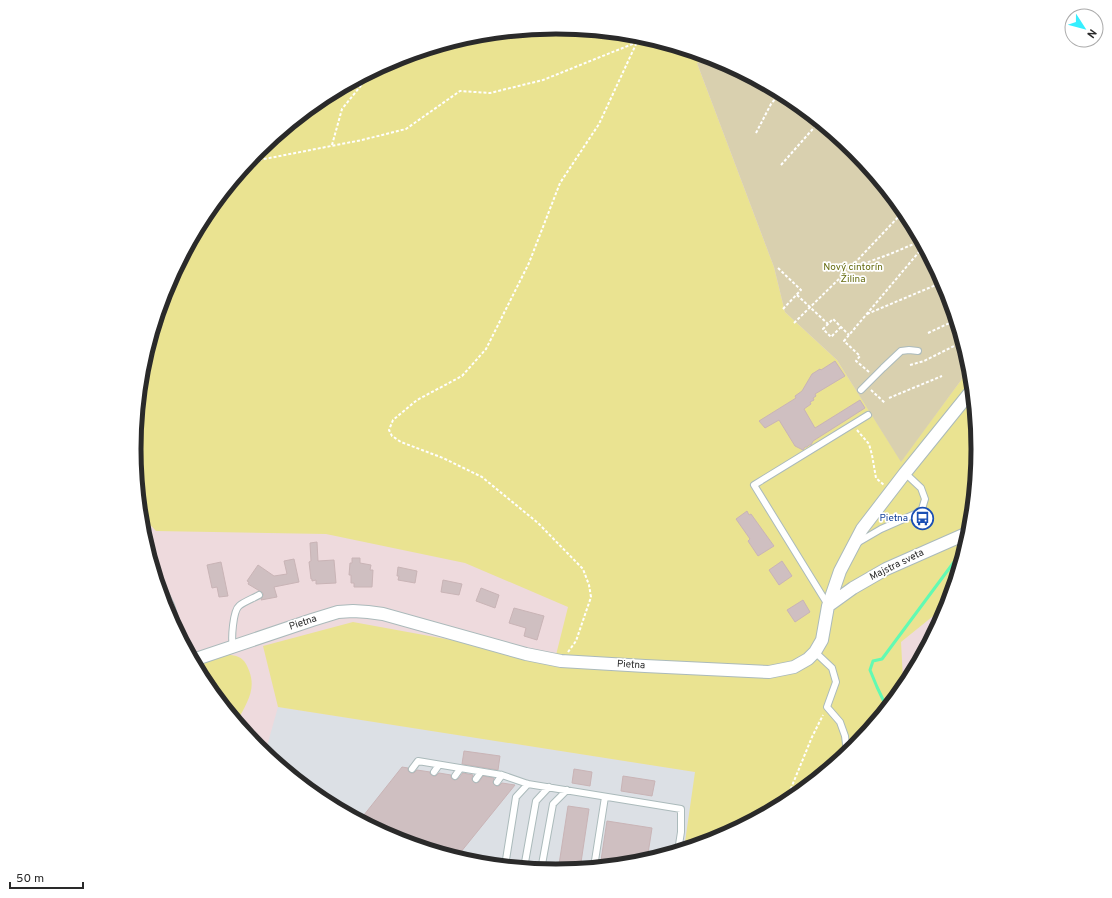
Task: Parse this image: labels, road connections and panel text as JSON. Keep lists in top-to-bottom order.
{
  "streets": {
    "street": ["Majstra sveta", "Pietna"]
  },
  "crossings": [
    ["Majstra sveta", "Pietna"]
  ],
  "parks": ["Nový cintorín Žilina"],
  "places": {
    "bus stop": ["Pietna"]
  },
  "scale_bar": "50 m",
  "north": "bottom right"
}
